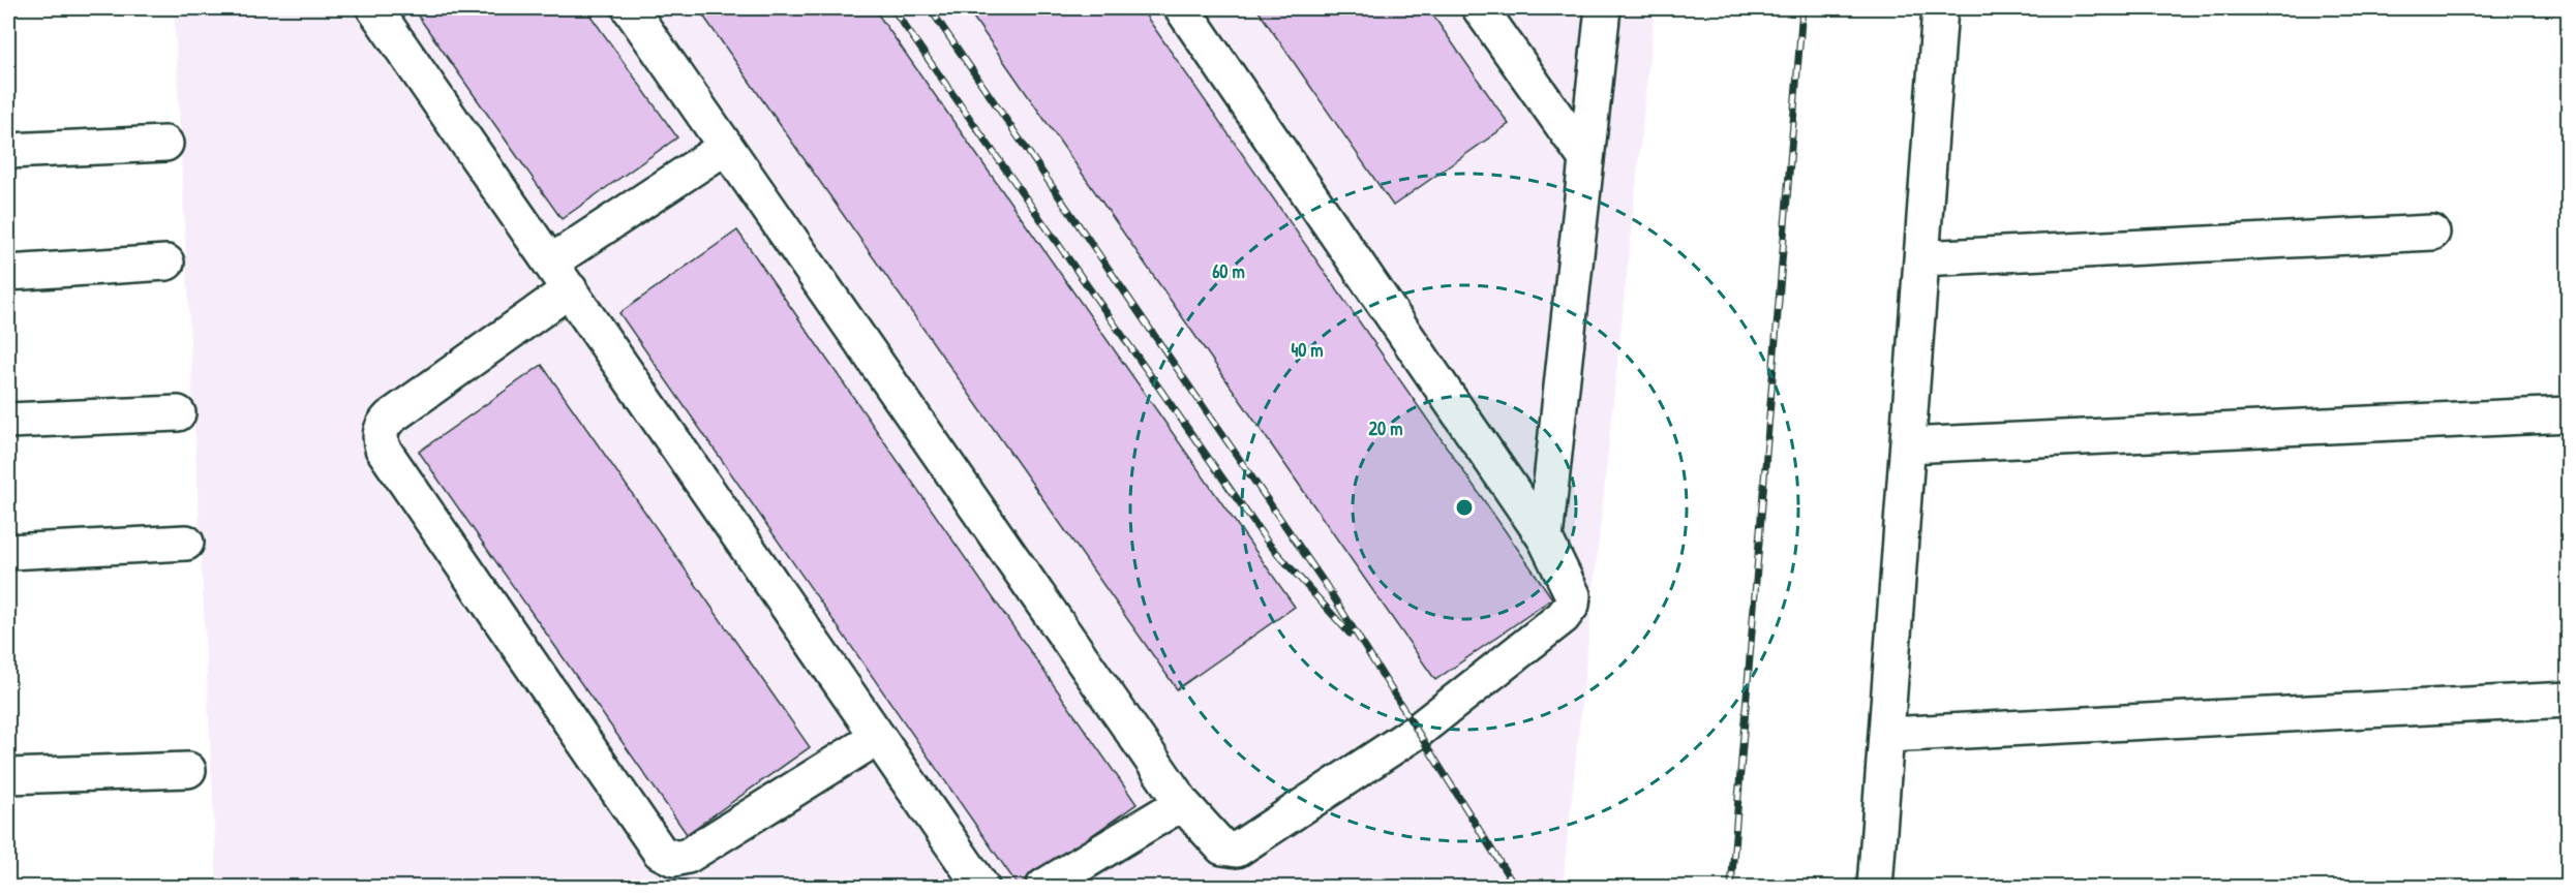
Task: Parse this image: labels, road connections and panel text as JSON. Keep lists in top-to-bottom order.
{
  "rings": ["60 m", "40 m", "20 m"]
}
